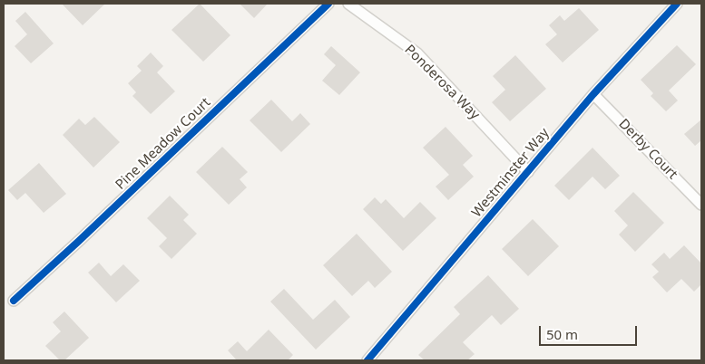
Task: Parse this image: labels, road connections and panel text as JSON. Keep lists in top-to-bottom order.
{
  "streets": {
    "street": [
      "Ponderosa Way",
      "Pine Meadow Court",
      "Derby Court",
      "Westminster Way"
    ]
  },
  "crossings": [
    ["Ponderosa Way", "Westminster Way"],
    ["Derby Court", "Westminster Way"]
  ],
  "scale_bar": "50 m"
}
